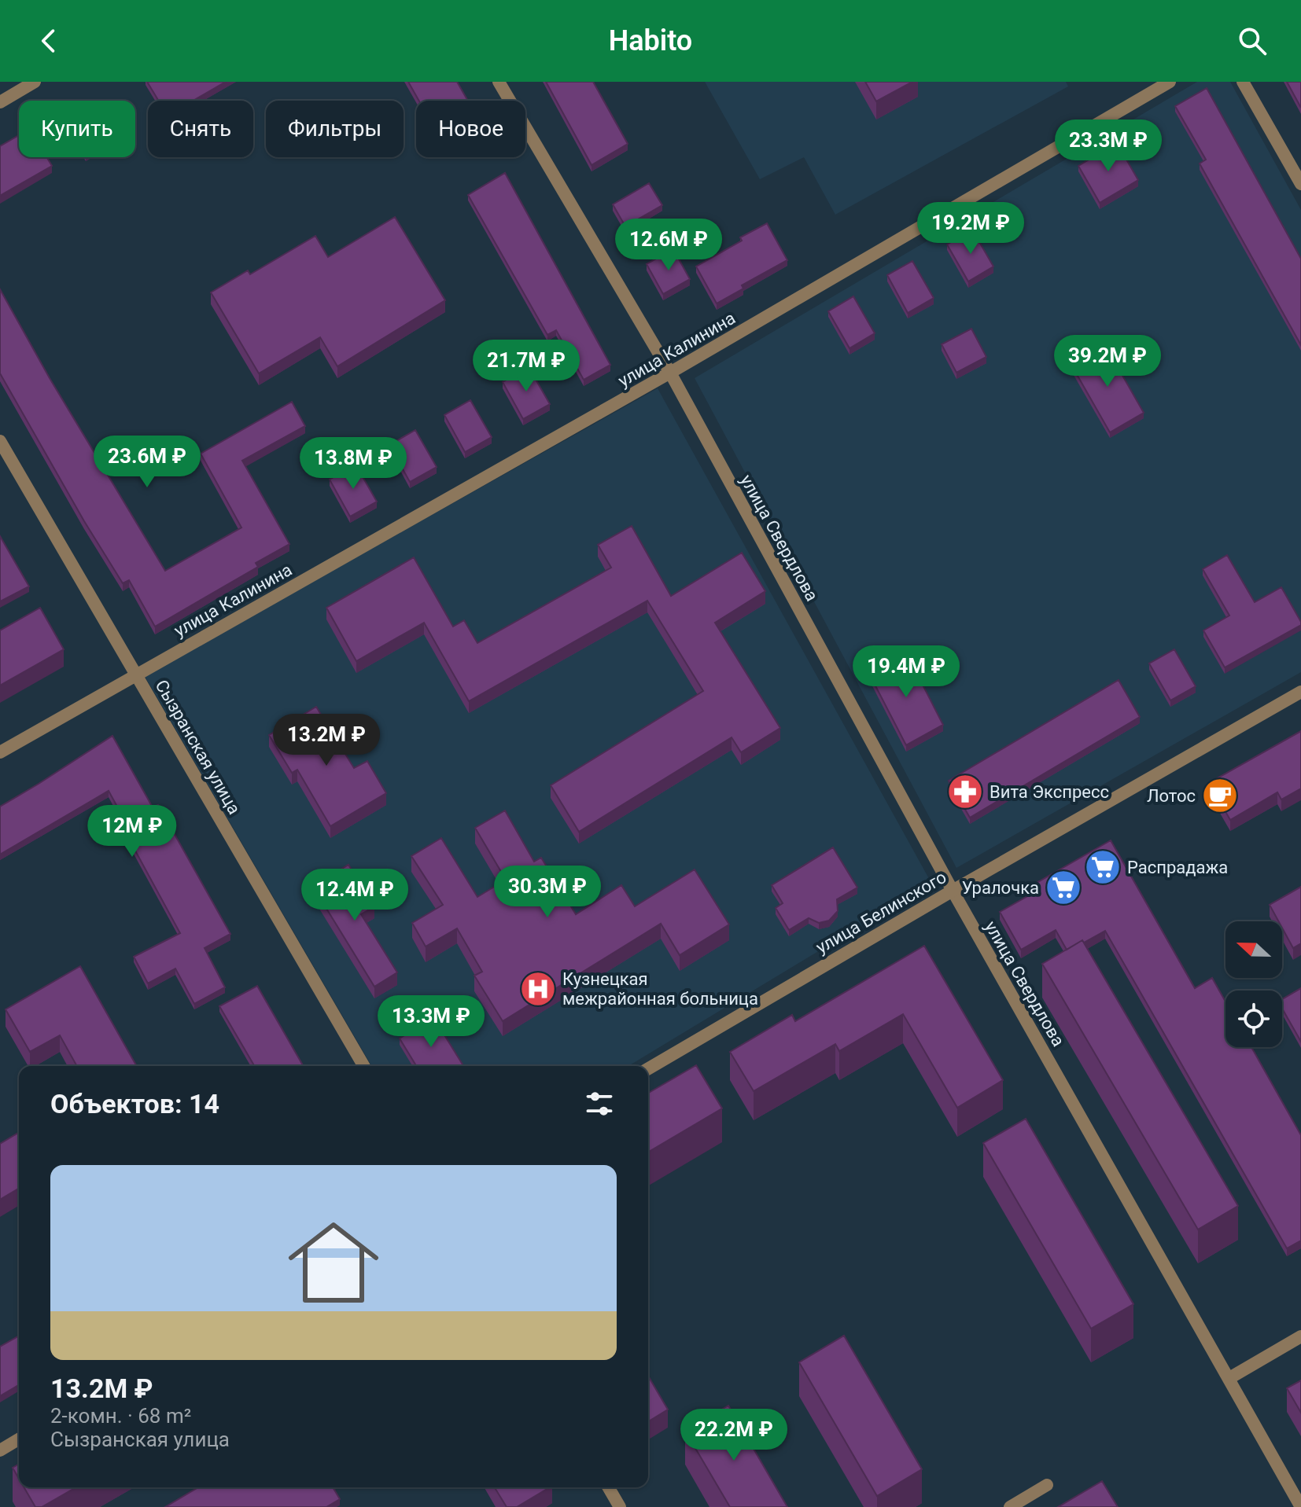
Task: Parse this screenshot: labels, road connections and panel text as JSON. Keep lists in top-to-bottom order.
{
  "streets": {
    "street": [
      "улица Калинина",
      "улица Свердлова",
      "Сызранская улица",
      "улица Белинского"
    ]
  },
  "crossings": [
    ["улица Калинина", "улица Свердлова"],
    ["улица Калинина", "Сызранская улица"],
    ["улица Свердлова", "улица Белинского"]
  ],
  "places": {
    "pharmacy": ["Вита Экспресс"],
    "cafe": ["Лотос"],
    "supermarket": ["Распрадажа", "Уралочка"],
    "hospital": ["Кузнецкая межрайонная больница"]
  },
  "north": "left",
  "page": {
    "header": "Habito",
    "chip": [
      "Купить",
      "Снять",
      "Фильтры",
      "Новое"
    ],
    "price": [
      "23.3M ₽",
      "19.2M ₽",
      "12.6M ₽",
      "39.2M ₽",
      "21.7M ₽",
      "23.6M ₽",
      "13.8M ₽",
      "19.4M ₽",
      "13.2M ₽",
      "12M ₽",
      "30.3M ₽",
      "12.4M ₽",
      "13.3M ₽",
      "22.2M ₽"
    ],
    "heading": "Объектов: 14",
    "list": [
      {
        "name": "13.2M ₽",
        "note": "2-комн. · 68 m² · Сызранская улица"
      }
    ]
  }
}
